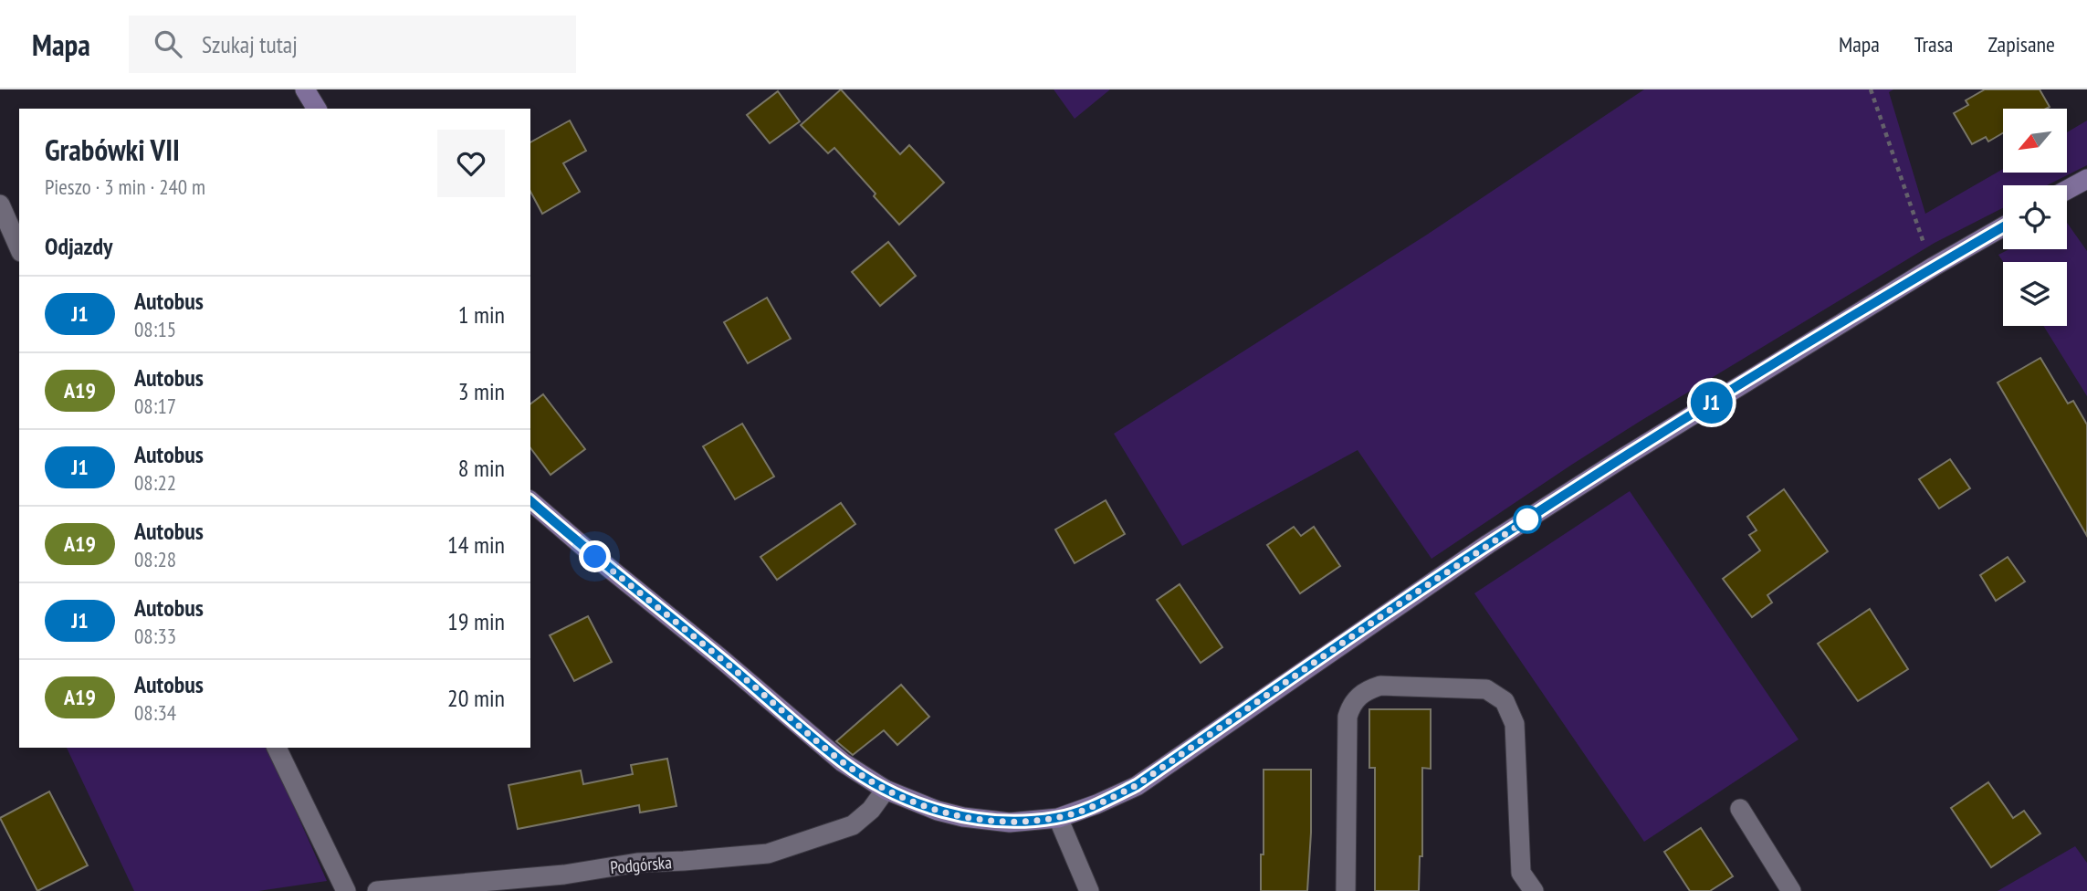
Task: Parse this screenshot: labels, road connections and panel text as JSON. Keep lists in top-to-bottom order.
{
  "streets": {
    "street": ["Podgórska"]
  },
  "lines": ["bus line J1"],
  "north": "bottom left",
  "page": {
    "header": "Mapa",
    "search": "Szukaj tutaj",
    "nav": ["Mapa", "Trasa", "Zapisane"],
    "on_map": "J1",
    "heading": [
      ["Grabówki VII", "Pieszo · 3 min · 240 m"],
      "Odjazdy"
    ],
    "list": [
      {
        "mark": "J1",
        "name": "Autobus",
        "note": "08:15",
        "value": "1 min"
      },
      {
        "mark": "A19",
        "name": "Autobus",
        "note": "08:17",
        "value": "3 min"
      },
      {
        "mark": "J1",
        "name": "Autobus",
        "note": "08:22",
        "value": "8 min"
      },
      {
        "mark": "A19",
        "name": "Autobus",
        "note": "08:28",
        "value": "14 min"
      },
      {
        "mark": "J1",
        "name": "Autobus",
        "note": "08:33",
        "value": "19 min"
      },
      {
        "mark": "A19",
        "name": "Autobus",
        "note": "08:34",
        "value": "20 min"
      }
    ]
  }
}
